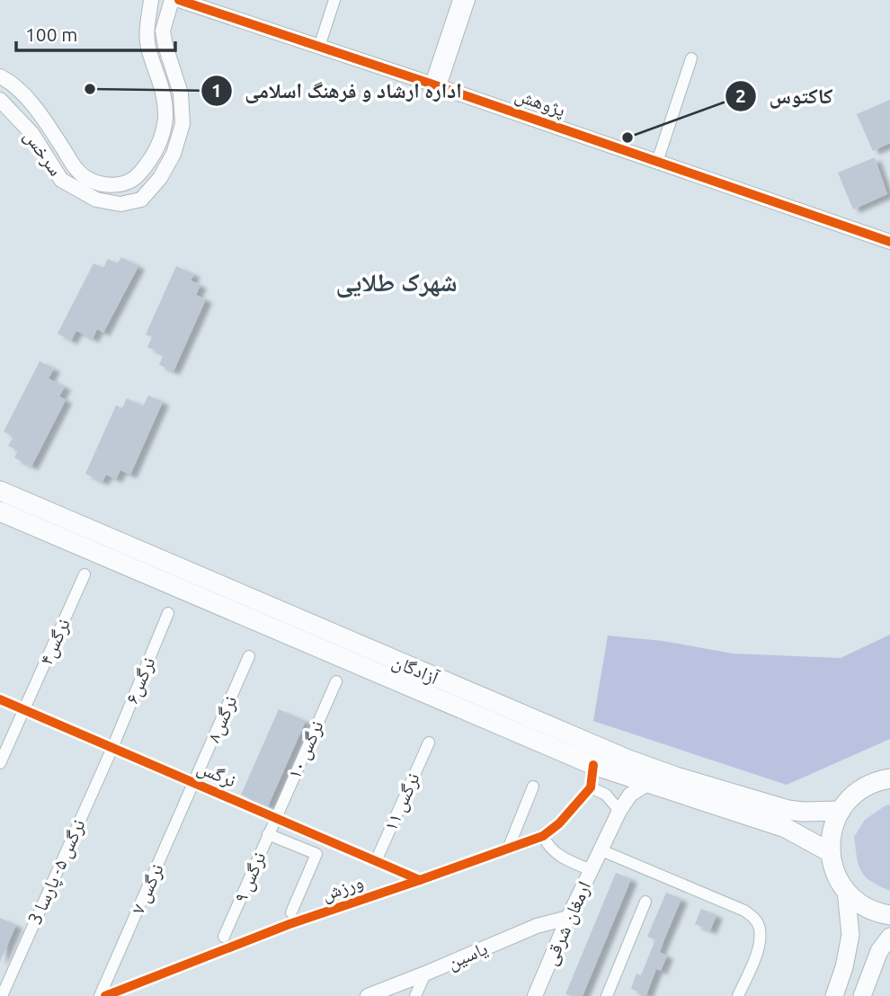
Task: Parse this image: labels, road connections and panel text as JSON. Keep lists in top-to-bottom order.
{
  "streets": {
    "main road": ["آزادگان"],
    "street": [
      "پژوهش",
      "سرخس",
      "نرگس۴",
      "نرگس۶",
      "نرگس۸",
      "نرگس ۱۰",
      "نرگس",
      "نرگس ۱۱",
      "نرگس ۵- پارسا 3",
      "نرگس ۹",
      "ورزش",
      "نرگس ۷",
      "ارمغان شرقی",
      "یاسین"
    ]
  },
  "crossings": [
    ["نرگس۴", "نرگس"],
    ["آزادگان", "ارمغان شرقی"],
    ["نرگس۶", "نرگس"],
    ["نرگس۶", "نرگس ۵- پارسا 3"],
    ["نرگس۸", "نرگس"],
    ["نرگس۸", "نرگس ۷"],
    ["نرگس ۱۰", "نرگس"],
    ["نرگس ۱۰", "نرگس ۹"],
    ["نرگس", "نرگس ۱۱"],
    ["نرگس", "نرگس ۵- پارسا 3"],
    ["نرگس", "نرگس ۹"],
    ["نرگس", "ورزش"],
    ["نرگس", "نرگس ۷"],
    ["ارمغان شرقی", "یاسین"]
  ],
  "districts": ["شهرک طلایی"],
  "places": ["اداره ارشاد و فرهنگ اسلامی", "کاکتوس"],
  "scale_bar": "100 m"
}
